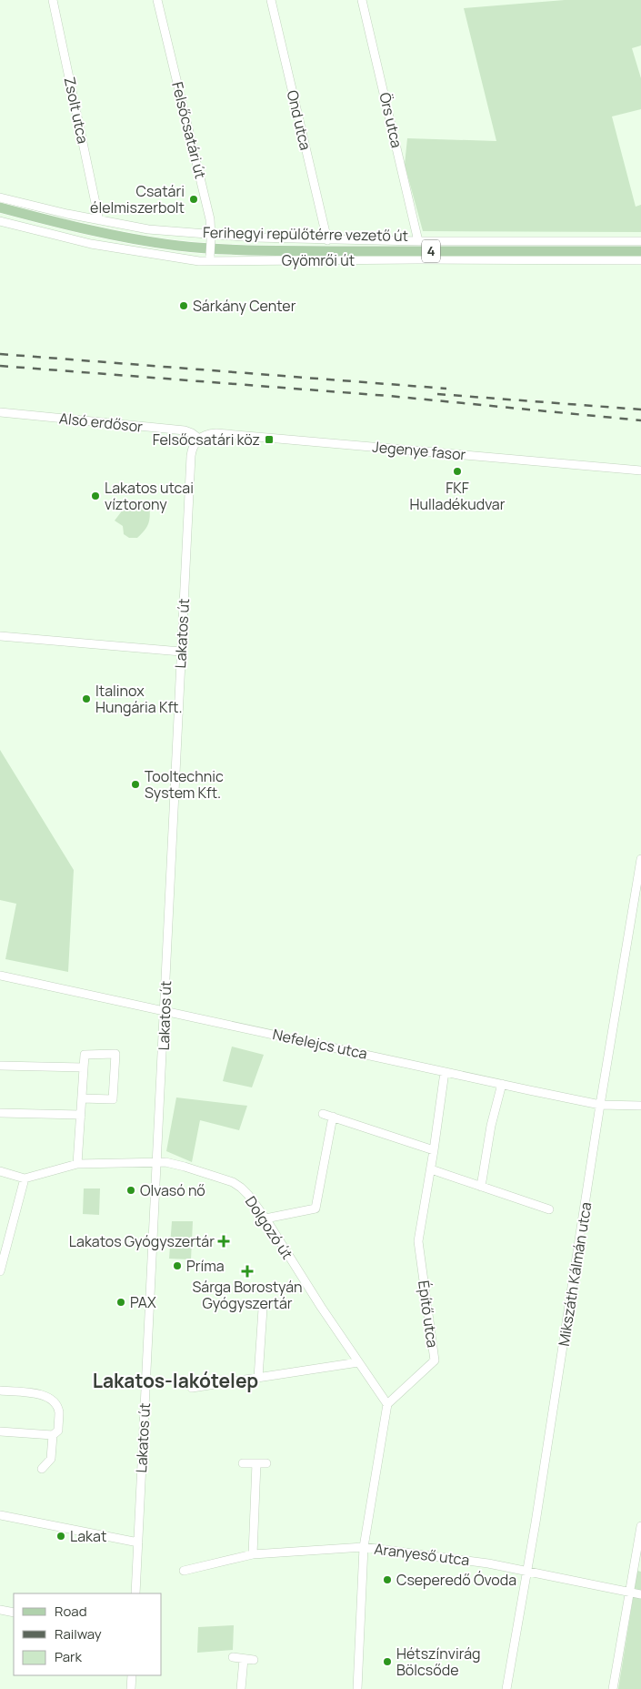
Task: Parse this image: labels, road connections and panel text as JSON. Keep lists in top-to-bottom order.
{
  "streets": {
    "main road": ["Ferihegyi repülőtérre vezető út", "4"],
    "street": [
      "Zsolt utca",
      "Ond utca",
      "Örs utca",
      "Felsőcsatári út",
      "Gyömrői út",
      "Alsó erdősor",
      "Jegenye fasor",
      "Lakatos út",
      "Nefelejcs utca",
      "Dolgozó út",
      "Mikszáth Kálmán utca",
      "Építő utca",
      "Aranyeső utca"
    ]
  },
  "crossings": [
    ["Zsolt utca", "Gyömrői út"],
    ["Ond utca", "Gyömrői út"],
    ["Örs utca", "Gyömrői út"],
    ["Felsőcsatári út", "Gyömrői út"],
    ["Alsó erdősor", "Jegenye fasor"],
    ["Alsó erdősor", "Lakatos út"],
    ["Jegenye fasor", "Lakatos út"],
    ["Lakatos út", "Nefelejcs utca"],
    ["Lakatos út", "Dolgozó út"],
    ["Nefelejcs utca", "Mikszáth Kálmán utca"],
    ["Nefelejcs utca", "Építő utca"],
    ["Dolgozó út", "Építő utca"],
    ["Mikszáth Kálmán utca", "Aranyeső utca"]
  ],
  "districts": ["Lakatos-lakótelep"],
  "places": {
    "other": [
      "Csatári élelmiszerbolt",
      "Sárkány Center",
      "FKF Hulladékudvar",
      "Lakatos utcai víztorony",
      "Italinox Hungária Kft.",
      "Tooltechnic System Kft.",
      "Olvasó nő",
      "Príma",
      "PAX",
      "Lakat",
      "Cseperedő Óvoda",
      "Hétszínvirág Bölcsőde"
    ],
    "transit": ["Felsőcsatári köz"],
    "health": ["Lakatos Gyógyszertár", "Sárga Borostyán Gyógyszertár"]
  },
  "legend": ["Road", "Railway", "Park"]
}
